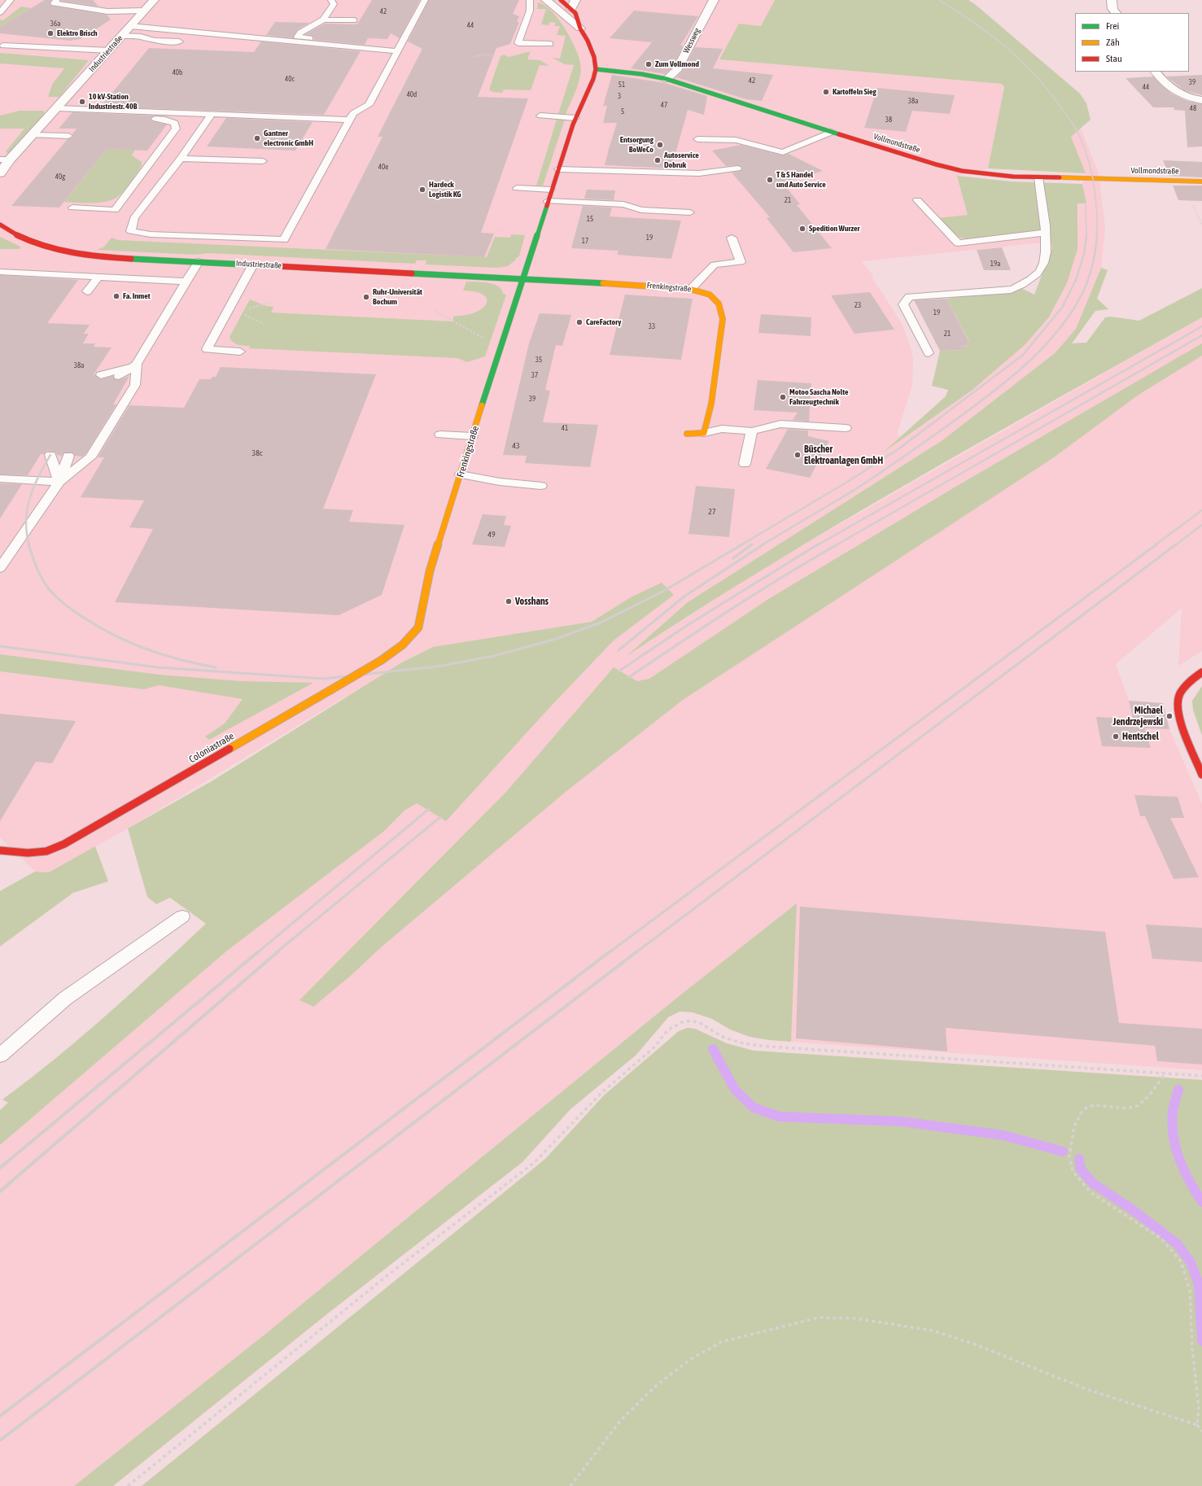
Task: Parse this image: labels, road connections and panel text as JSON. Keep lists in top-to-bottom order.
{
  "streets": {
    "street": [
      "Wessweg",
      "Industriestraße",
      "Vollmondstraße",
      "Frenkingstraße",
      "Coloniastraße"
    ]
  },
  "crossings": [
    ["Wessweg", "Vollmondstraße"],
    ["Industriestraße", "Frenkingstraße"],
    ["Vollmondstraße", "Frenkingstraße"],
    ["Frenkingstraße", "Coloniastraße"]
  ],
  "places": [
    "Elektro Brisch",
    "Zum Vollmond",
    "Kartoffeln Sieg",
    "10 kV-Station Industriestr. 40B",
    "Gantner electronic GmbH",
    "Entsorgung BoWeCo",
    "Autoservice Dobruk",
    "T & S Handel und Auto Service",
    "Hardeck Logistik KG",
    "Spedition Wurzer",
    "Fa. Inmet",
    "Ruhr-Universität Bochum",
    "CareFactory",
    "Motoo Sascha Nolte Fahrzeugtechnik",
    "Büscher Elektroanlagen GmbH",
    "Vosshans",
    "Michael Jendrzejewski",
    "Hentschel"
  ],
  "house_numbers": [
    "42",
    "36a",
    "44",
    "40b",
    "40c",
    "42",
    "39",
    "51",
    "44",
    "40d",
    "3",
    "38a",
    "47",
    "48",
    "5",
    "38",
    "40e",
    "40g",
    "21",
    "15",
    "19",
    "17",
    "19a",
    "23",
    "19",
    "33",
    "21",
    "35",
    "38a",
    "37",
    "39",
    "41",
    "43",
    "38c",
    "27",
    "49"
  ],
  "legend": ["Frei", "Zäh", "Stau"]
}
